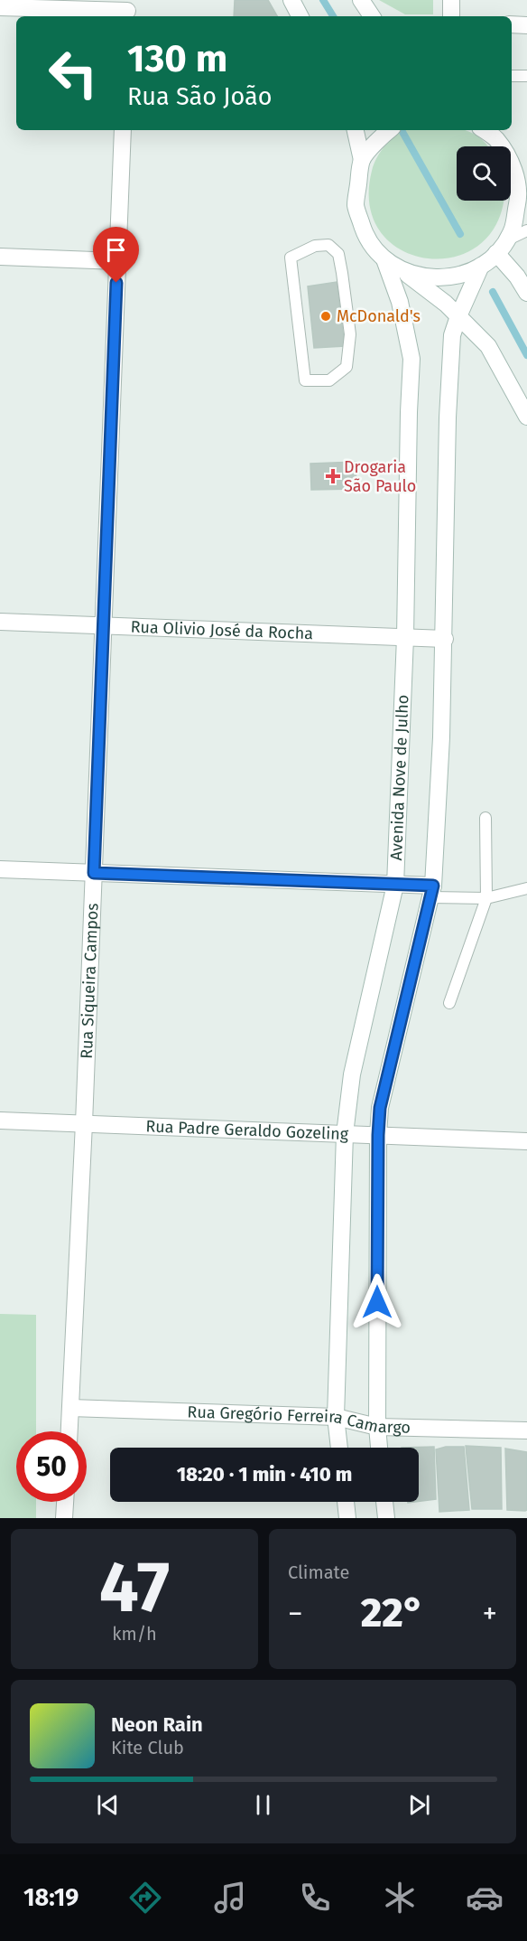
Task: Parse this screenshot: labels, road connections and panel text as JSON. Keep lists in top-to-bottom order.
{
  "streets": {
    "street": [
      "Rua Olivio José da Rocha",
      "Avenida Nove de Julho",
      "Rua Siqueira Campos",
      "Rua Padre Geraldo Gozeling",
      "Rua Gregório Ferreira Camargo"
    ]
  },
  "crossings": [
    ["Rua Olivio José da Rocha", "Avenida Nove de Julho"],
    ["Rua Olivio José da Rocha", "Rua Siqueira Campos"],
    ["Avenida Nove de Julho", "Rua Padre Geraldo Gozeling"],
    ["Avenida Nove de Julho", "Rua Gregório Ferreira Camargo"],
    ["Rua Siqueira Campos", "Rua Padre Geraldo Gozeling"],
    ["Rua Siqueira Campos", "Rua Gregório Ferreira Camargo"]
  ],
  "places": {
    "other": ["McDonald's"],
    "health": ["Drogaria São Paulo"]
  },
  "page": {
    "turn": ["130 m", "Rua São João"],
    "limit": "50",
    "trip": "18:20 · 1 min · 410 m",
    "tile": [
      ["47", "km/h"],
      "Climate"
    ],
    "heat": ["−", "22°", "+"],
    "song": ["Neon Rain", "Kite Club"],
    "tabs": "18:19"
  }
}
